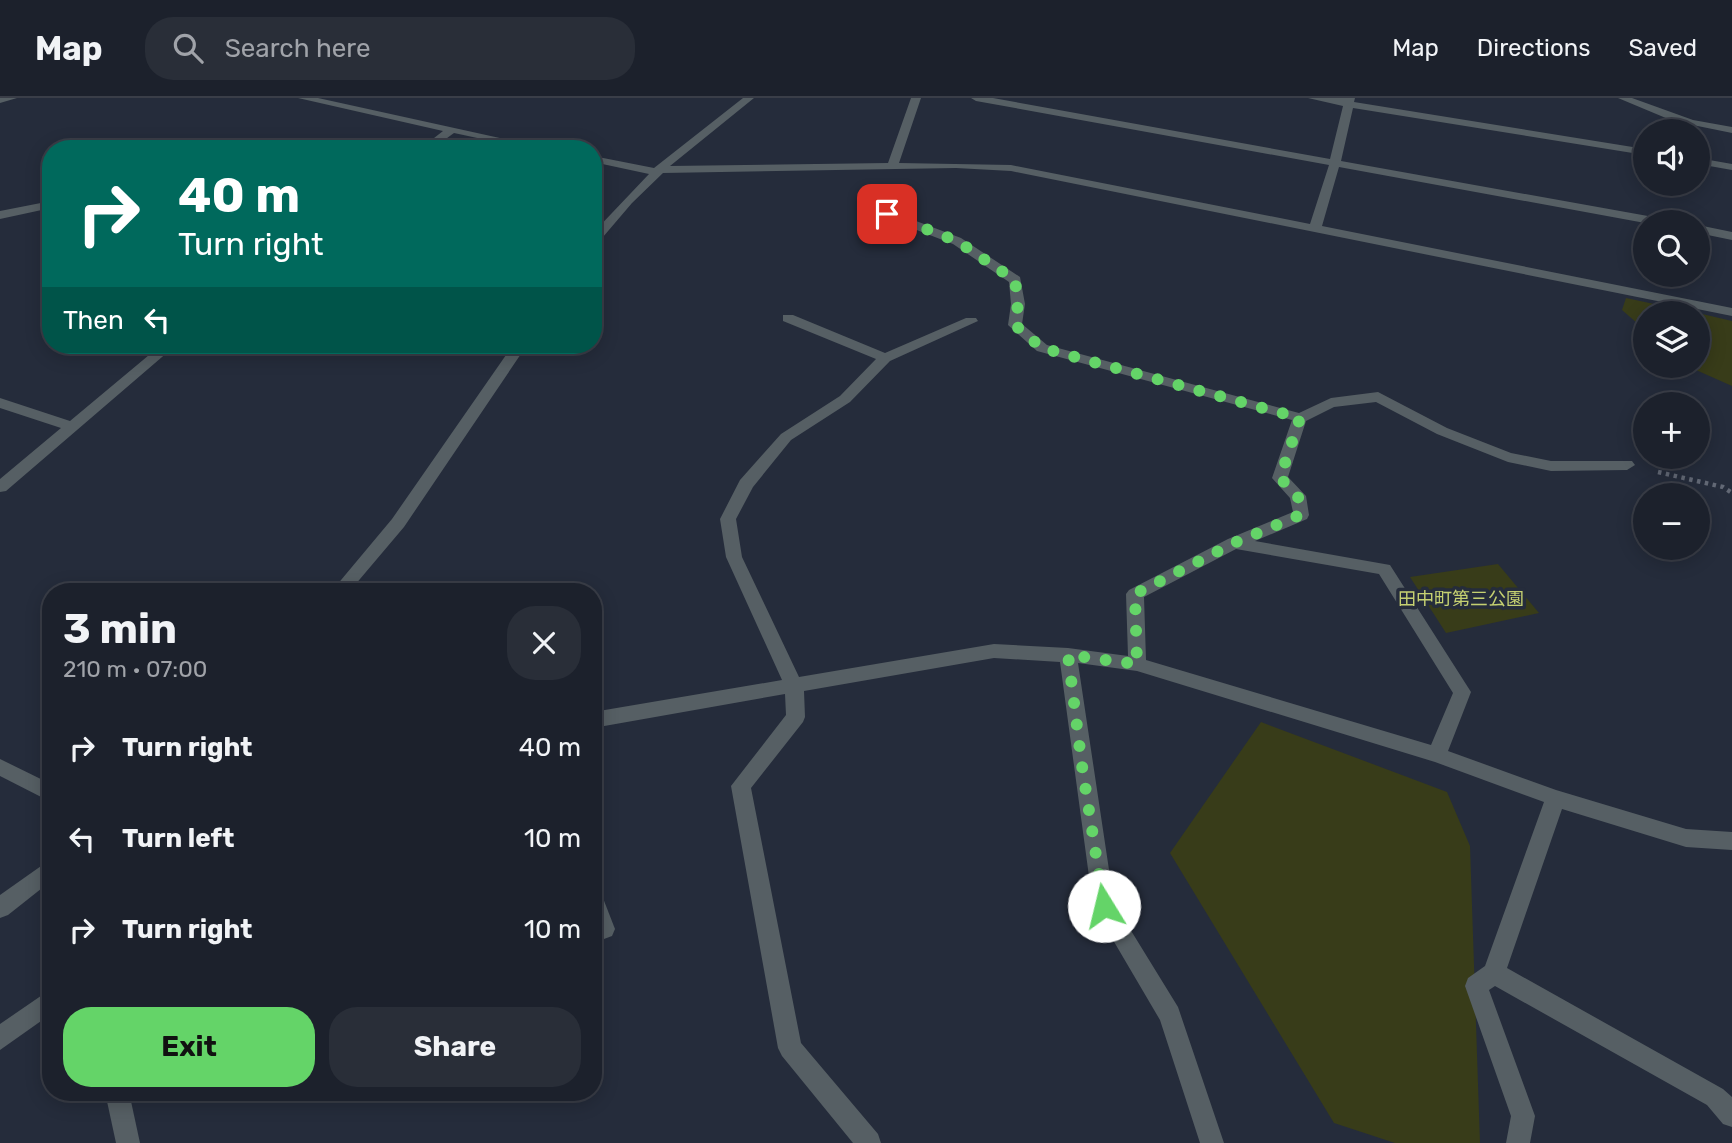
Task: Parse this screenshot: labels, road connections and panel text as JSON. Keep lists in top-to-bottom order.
{
  "parks": ["田中町第三公園"],
  "page": {
    "header": "Map",
    "search": "Search here",
    "nav": ["Map", "Directions", "Saved"],
    "map_buttons": ["+", "−"],
    "turn": ["40 m", "Turn right"],
    "then": "Then",
    "heading": ["3 min", "210 m · 07:00"],
    "list": [
      {
        "name": "Turn right",
        "value": "40 m"
      },
      {
        "name": "Turn left",
        "value": "10 m"
      },
      {
        "name": "Turn right",
        "value": "10 m"
      }
    ],
    "buttons": ["Exit", "Share"]
  }
}
